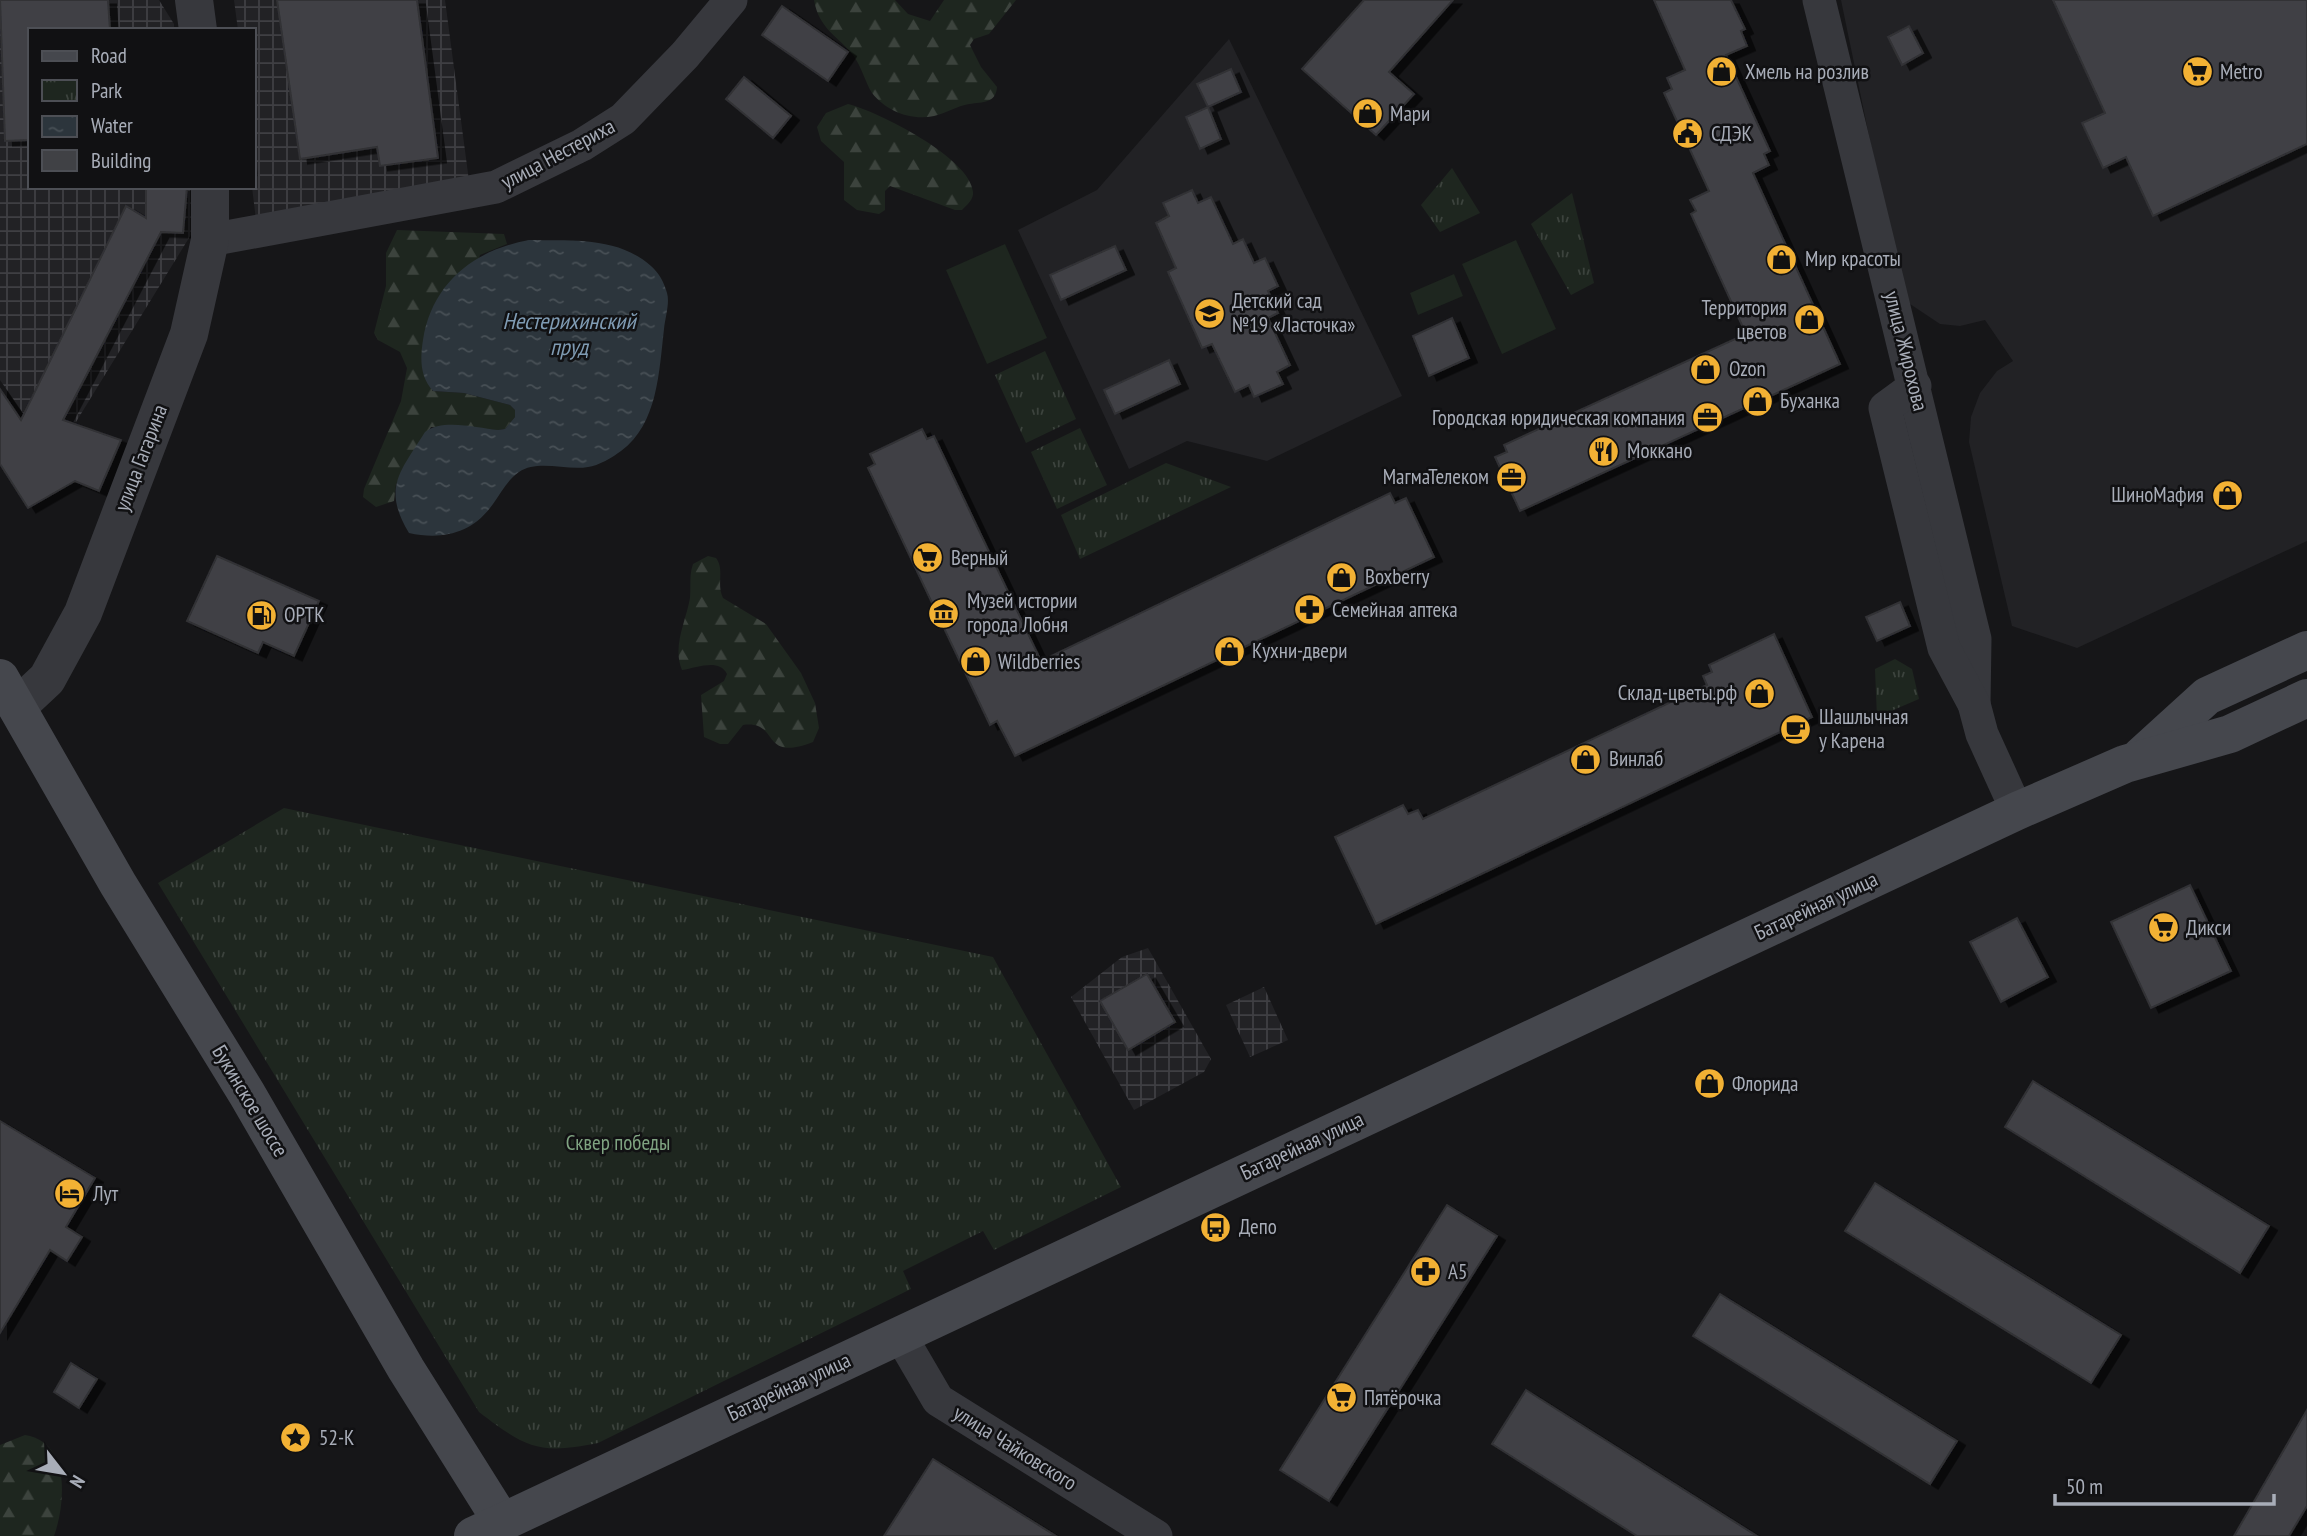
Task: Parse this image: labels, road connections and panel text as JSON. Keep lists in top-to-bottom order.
{
  "streets": {
    "main road": ["Батарейная улица", "Букинское шоссе"],
    "street": [
      "улица Нестериха",
      "улица Жирохова",
      "улица Гагарина",
      "улица Чайковского"
    ]
  },
  "crossings": [
    ["улица Нестериха", "улица Гагарина"],
    ["улица Жирохова", "Батарейная улица"],
    ["улица Гагарина", "Букинское шоссе"],
    ["Батарейная улица", "Букинское шоссе"],
    ["Батарейная улица", "улица Чайковского"]
  ],
  "water": ["Нестерихинский пруд"],
  "parks": ["Сквер победы"],
  "places": {
    "shop": [
      "Хмель на розлив",
      "Мари",
      "Мир красоты",
      "Территория цветов",
      "Ozon",
      "Буханка",
      "ШиноМафия",
      "Boxberry",
      "Кухни-двери",
      "Wildberries",
      "Склад-цветы.рф",
      "Винлаб",
      "Флорида"
    ],
    "supermarket": [
      "Metro",
      "Верный",
      "Дикси",
      "Пятёрочка"
    ],
    "public building": ["СДЭК"],
    "school or university": ["Детский сад №19 «Ласточка»"],
    "office": ["Городская юридическая компания", "МагмаТелеком"],
    "restaurant": ["Моккано"],
    "pharmacy": ["Семейная аптека", "А5"],
    "museum": ["Музей истории города Лобня"],
    "fuel station": ["ОРТК"],
    "cafe": ["Шашлычная у Карена"],
    "hotel": ["Лут"],
    "bus stop": ["Депо"],
    "place": ["52-К"]
  },
  "legend": [
    "Road",
    "Park",
    "Water",
    "Building"
  ],
  "scale_bar": "50 m",
  "north": "bottom right"
}
